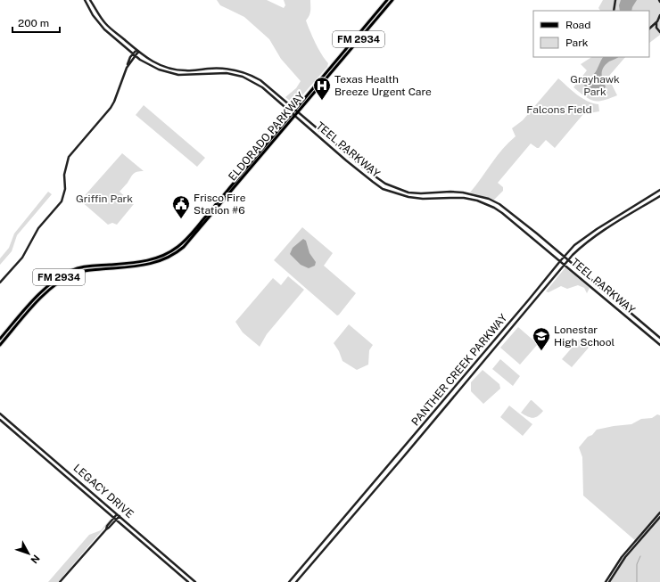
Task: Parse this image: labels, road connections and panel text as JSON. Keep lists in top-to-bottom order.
{
  "streets": {
    "main road": [
      "FM 2934",
      "ELDORADO PARKWAY",
      "TEEL PARKWAY",
      "PANTHER CREEK PARKWAY",
      "LEGACY DRIVE"
    ]
  },
  "crossings": [
    ["ELDORADO PARKWAY", "TEEL PARKWAY"],
    ["TEEL PARKWAY", "PANTHER CREEK PARKWAY"]
  ],
  "parks": ["Grayhawk Park", "Falcons Field", "Griffin Park"],
  "places": {
    "hospital": ["Texas Health Breeze Urgent Care"],
    "public building": ["Frisco Fire Station #6"],
    "school or university": ["Lonestar High School"]
  },
  "legend": ["Road", "Park"],
  "scale_bar": "200 m",
  "north": "bottom right"
}
